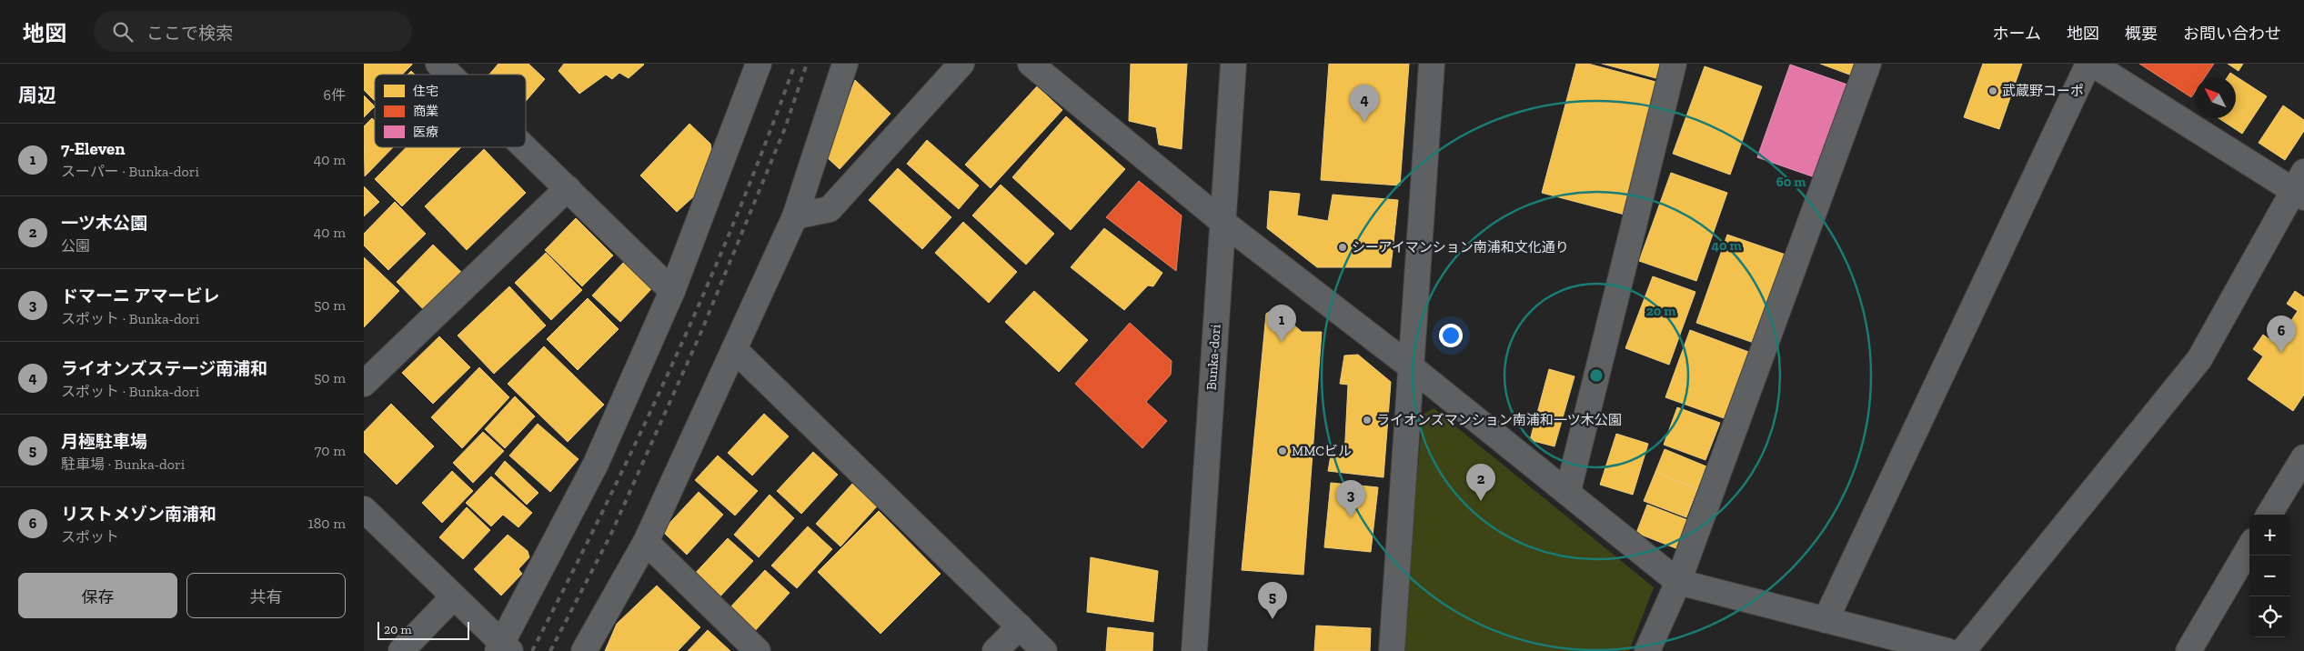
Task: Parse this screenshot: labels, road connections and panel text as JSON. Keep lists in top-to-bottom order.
{
  "streets": {
    "street": ["Bunka-dori"]
  },
  "places": [
    "武蔵野コーポ",
    "シーアイマンション南浦和文化通り",
    "ライオンズマンション南浦和一ツ木公園",
    "MMCビル"
  ],
  "legend": ["住宅", "商業", "医療"],
  "scale_bar": "20 m",
  "north": "top left",
  "page": {
    "header": "地図",
    "search": "ここで検索",
    "nav": [
      "ホーム",
      "地図",
      "概要",
      "お問い合わせ"
    ],
    "heading": ["周辺", "6件"],
    "pins": [
      "4",
      "1",
      "6",
      "2",
      "3",
      "5"
    ],
    "list": [
      {
        "mark": "1",
        "name": "7-Eleven",
        "note": "スーパー · Bunka-dori",
        "value": "40 m"
      },
      {
        "mark": "2",
        "name": "一ツ木公園",
        "note": "公園",
        "value": "40 m"
      },
      {
        "mark": "3",
        "name": "ドマーニ アマービレ",
        "note": "スポット · Bunka-dori",
        "value": "50 m"
      },
      {
        "mark": "4",
        "name": "ライオンズステージ南浦和",
        "note": "スポット · Bunka-dori",
        "value": "50 m"
      },
      {
        "mark": "5",
        "name": "月極駐車場",
        "note": "駐車場 · Bunka-dori",
        "value": "70 m"
      },
      {
        "mark": "6",
        "name": "リストメゾン南浦和",
        "note": "スポット",
        "value": "180 m"
      }
    ],
    "map_buttons": ["+", "−"],
    "buttons": ["保存", "共有"],
    "scale": "20 m"
  },
  "rings": ["60 m", "40 m", "20 m"]
}
